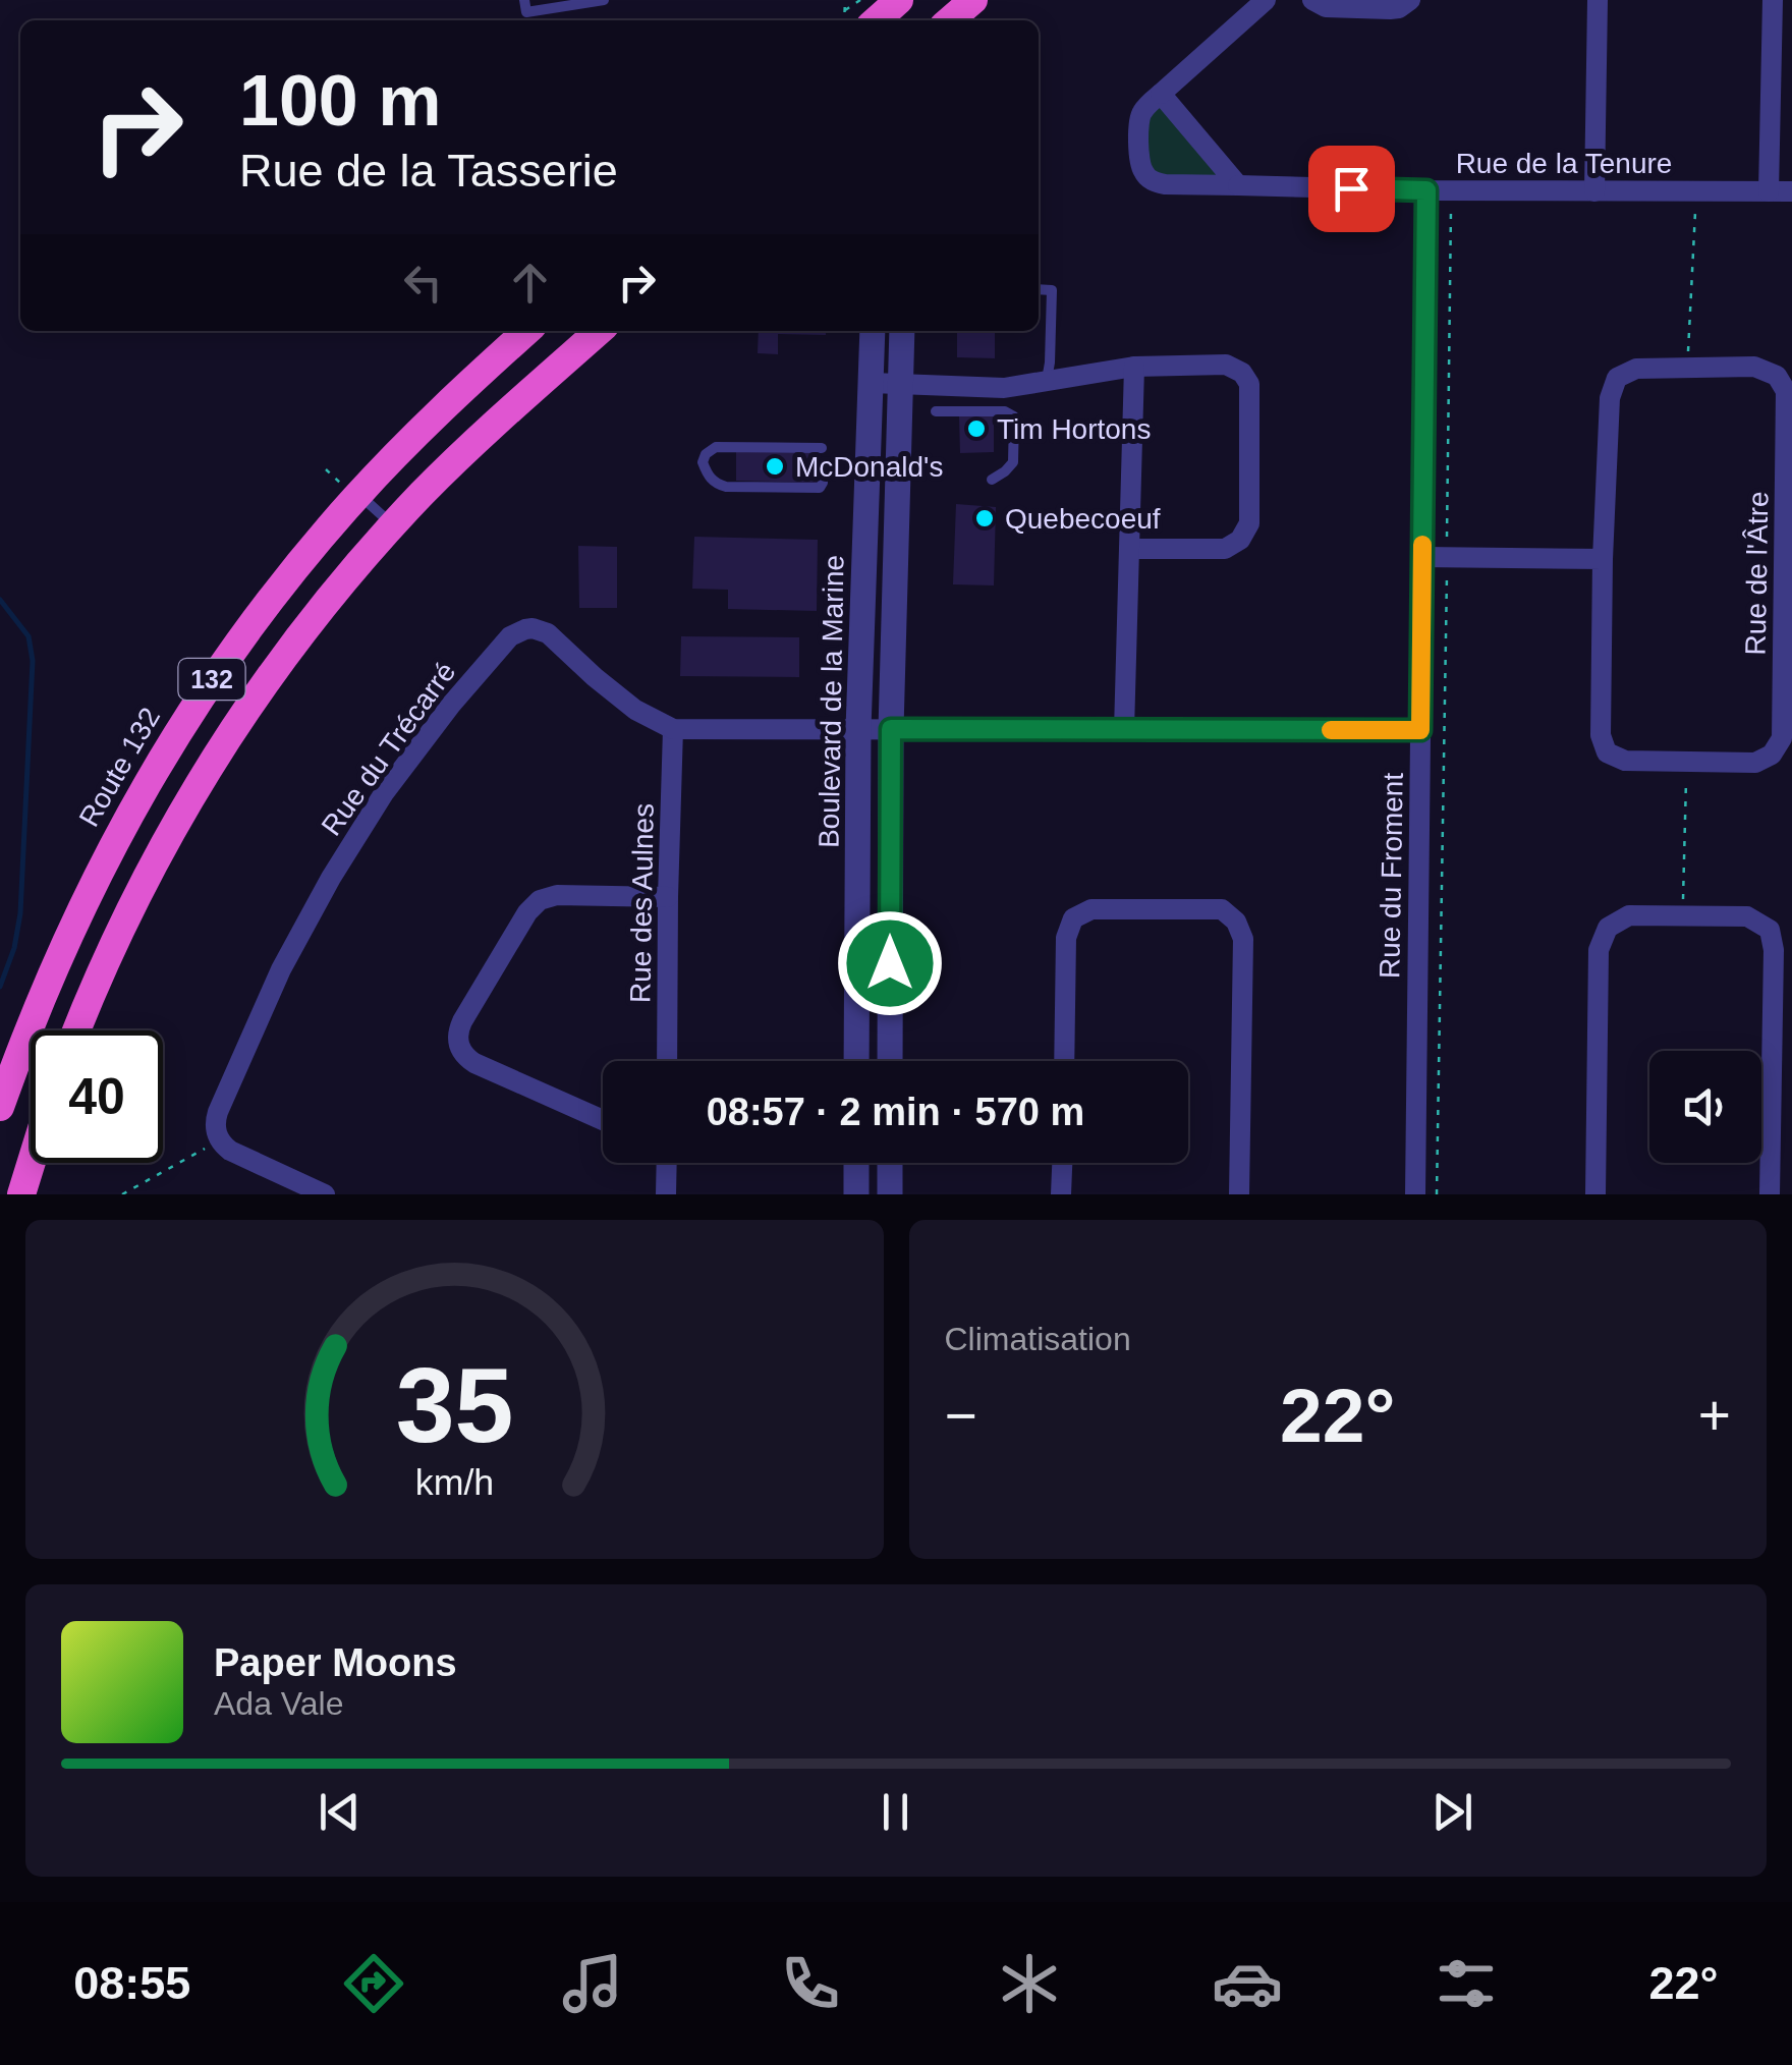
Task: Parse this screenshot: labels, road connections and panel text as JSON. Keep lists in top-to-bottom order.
{
  "streets": {
    "highway": ["132", "Route 132"],
    "street": [
      "Rue de la Tenure",
      "Rue de l'Âtre",
      "Boulevard de la Marine",
      "Rue du Trécarré",
      "Rue du Froment",
      "Rue des Aulnes"
    ]
  },
  "crossings": [
    ["Rue de la Tenure", "Rue du Froment"],
    ["Boulevard de la Marine", "Rue du Trécarré"],
    ["Rue du Trécarré", "Rue du Froment"],
    ["Rue du Trécarré", "Rue des Aulnes"]
  ],
  "places": ["Tim Hortons", "McDonald's", "Quebecoeuf"],
  "page": {
    "turn": ["100 m", "Rue de la Tasserie"],
    "limit": "40",
    "trip": "08:57 · 2 min · 570 m",
    "tile": "Climatisation",
    "heat": ["−", "22°", "+"],
    "song": ["Paper Moons", "Ada Vale"],
    "tabs": ["08:55", "22°"],
    "gauge": ["35", "km/h"]
  }
}
